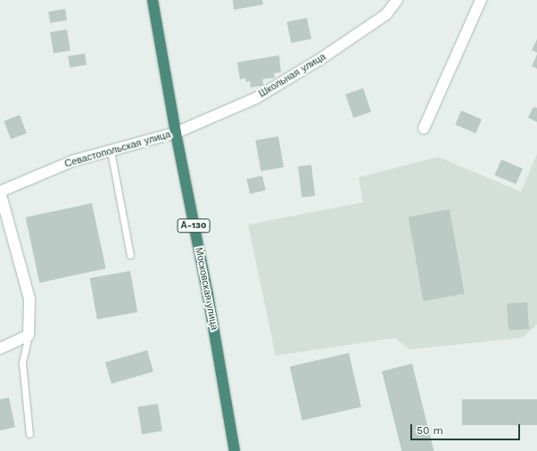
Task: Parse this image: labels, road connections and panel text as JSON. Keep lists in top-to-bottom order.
{
  "streets": {
    "highway": ["А-130", "Московская улица"],
    "street": ["Школьная улица", "Севастопольская улица"]
  },
  "crossings": [
    ["Школьная улица", "Севастопольская улица"],
    ["Школьная улица", "Московская улица"],
    ["Севастопольская улица", "Московская улица"]
  ],
  "scale_bar": "50 m"
}
